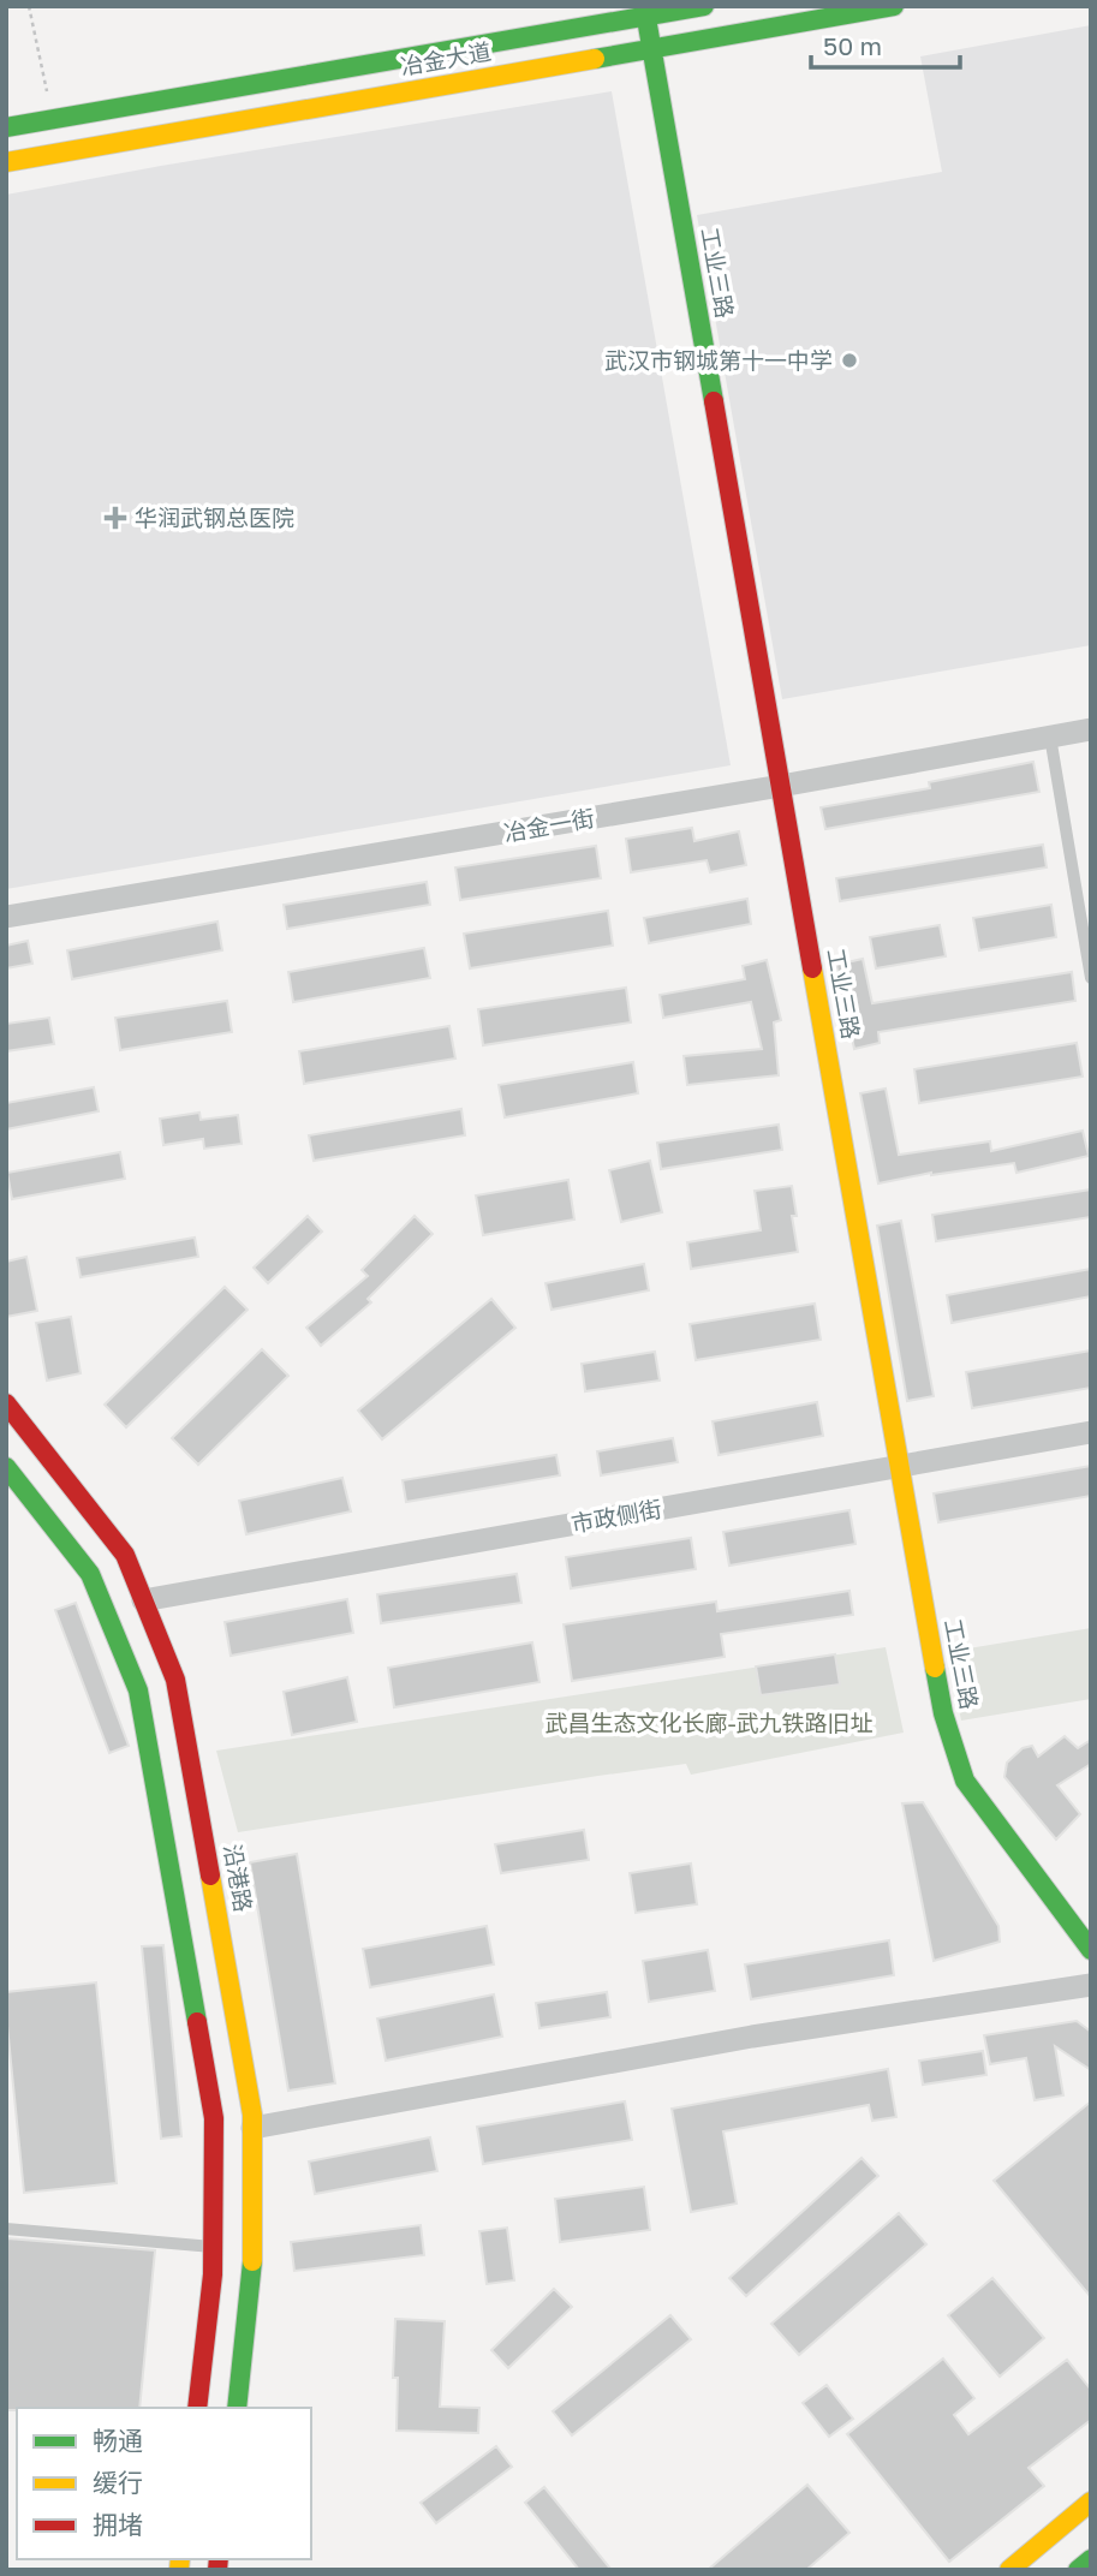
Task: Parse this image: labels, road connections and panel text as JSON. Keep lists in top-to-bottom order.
{
  "streets": {
    "main road": ["冶金大道", "工业三路", "沿港路"],
    "street": ["冶金一街", "市政侧街"]
  },
  "crossings": [
    ["冶金大道", "工业三路"],
    ["工业三路", "冶金一街"],
    ["工业三路", "市政侧街"],
    ["市政侧街", "沿港路"]
  ],
  "parks": ["武昌生态文化长廊-武九铁路旧址"],
  "places": {
    "other": ["武汉市钢城第十一中学"],
    "health": ["华润武钢总医院"]
  },
  "legend": ["畅通", "缓行", "拥堵"],
  "scale_bar": "50 m"
}
